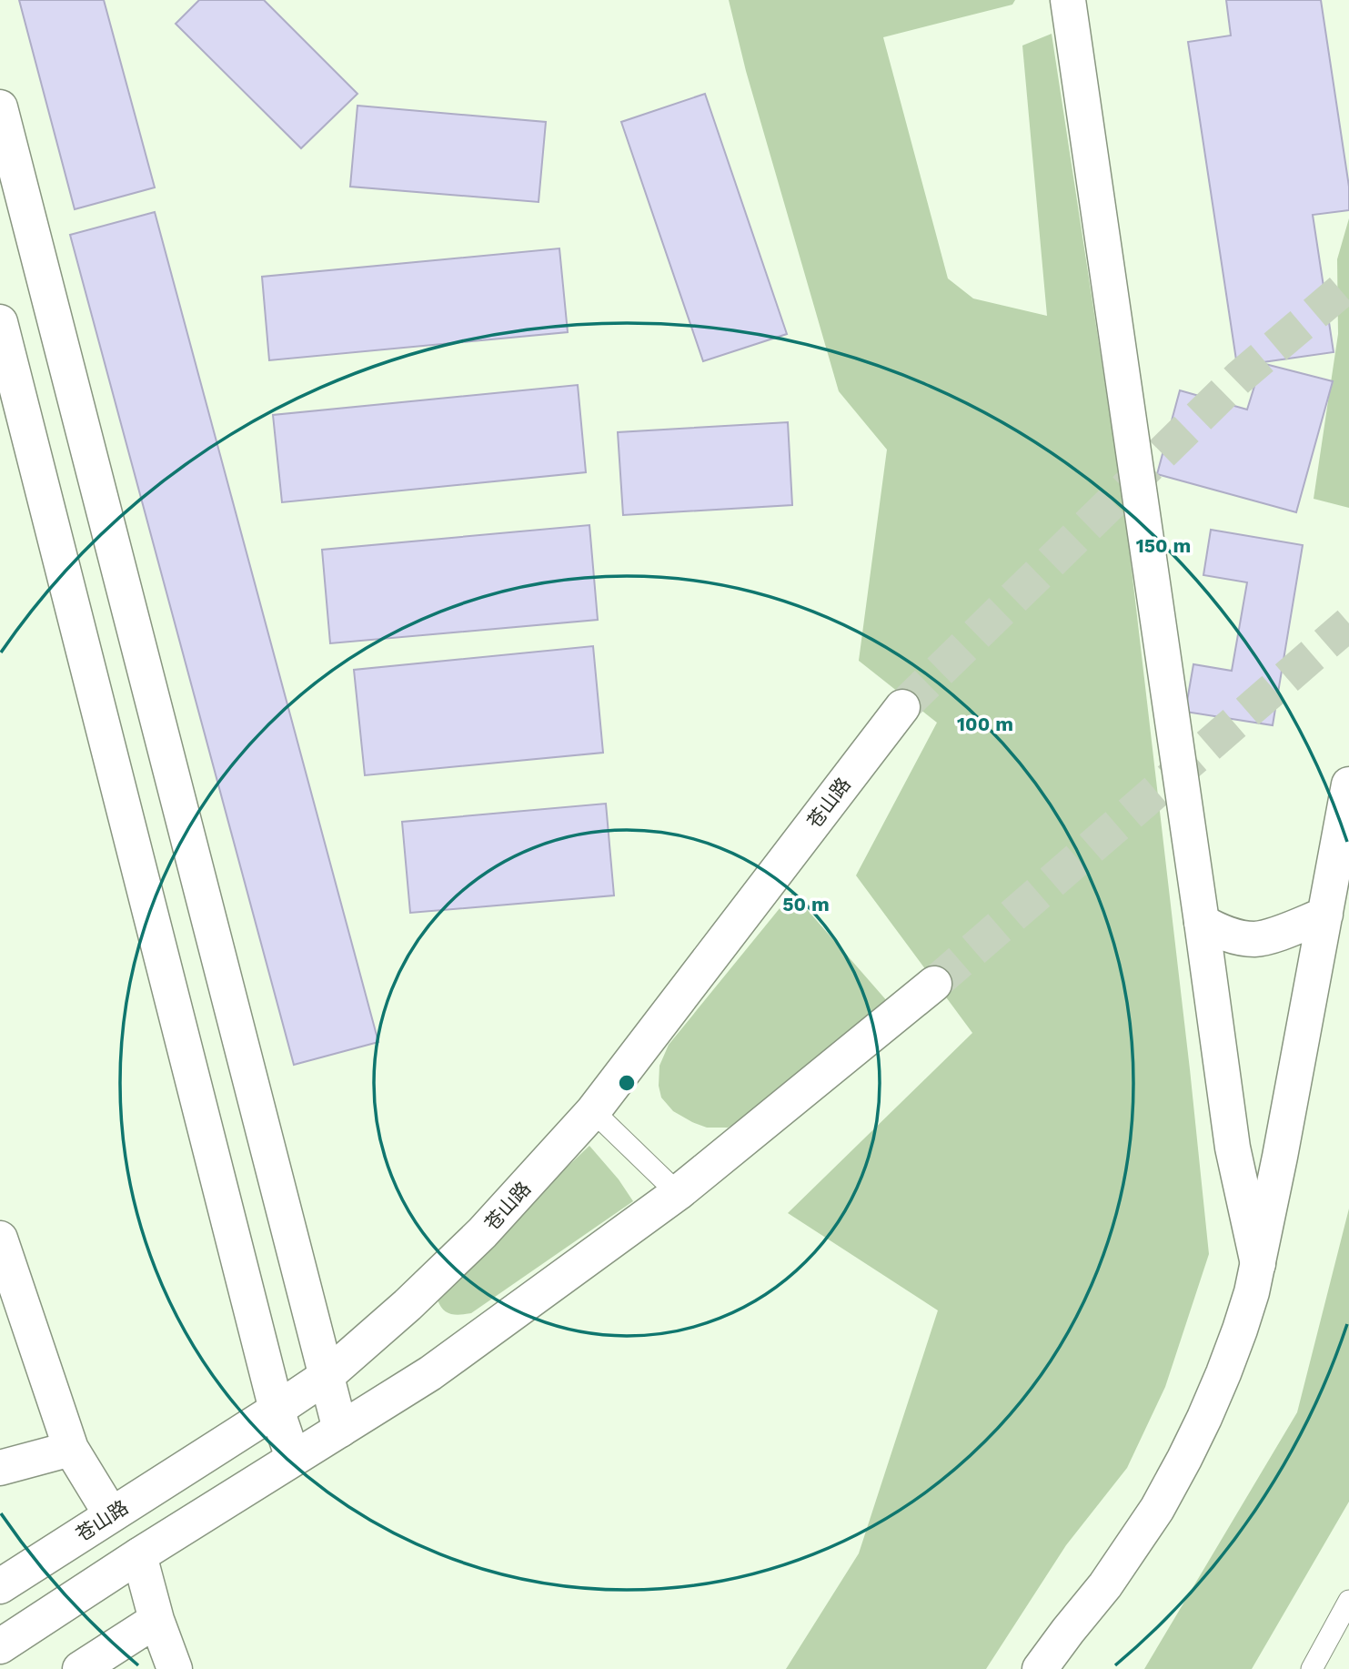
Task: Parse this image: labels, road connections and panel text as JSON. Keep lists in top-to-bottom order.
{
  "streets": {
    "street": ["苍山路"]
  },
  "rings": ["150 m", "100 m", "50 m"]
}
